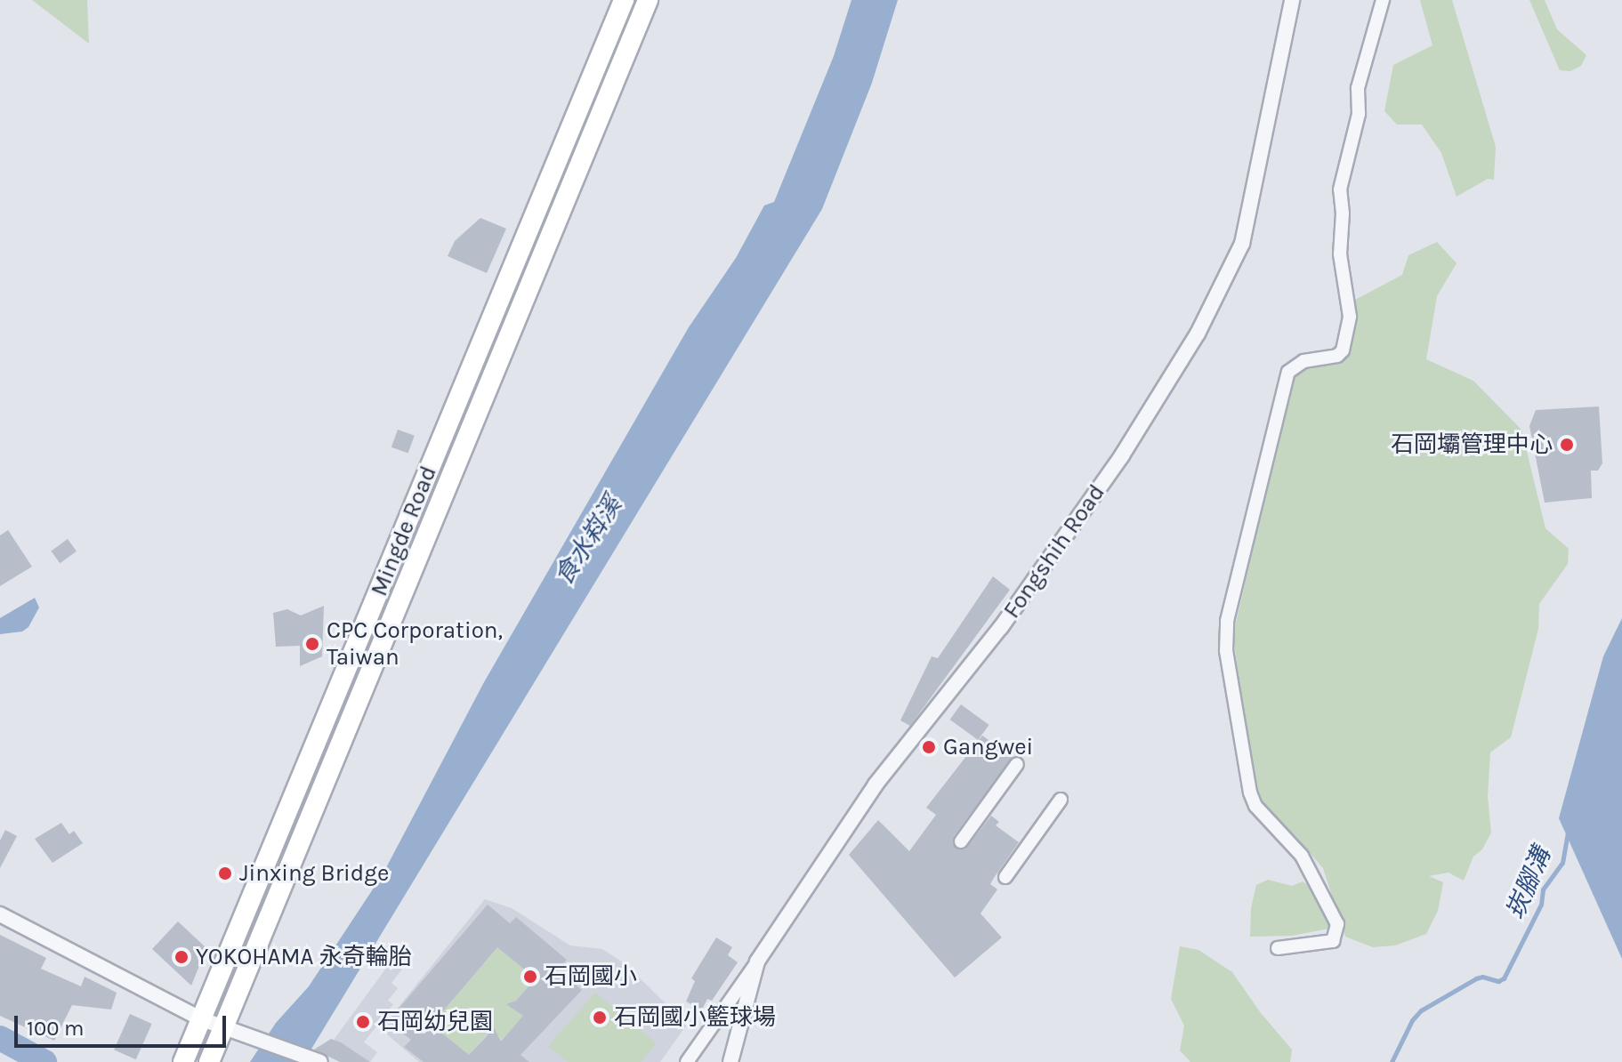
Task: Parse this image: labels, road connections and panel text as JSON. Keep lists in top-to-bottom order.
{
  "streets": {
    "main road": ["Mingde Road"],
    "street": ["Fongshih Road"]
  },
  "water": ["食水嵙溪", "崁腳溝"],
  "places": [
    "石岡壩管理中心",
    "CPC Corporation, Taiwan",
    "Gangwei",
    "Jinxing Bridge",
    "YOKOHAMA 永奇輪胎",
    "石岡國小",
    "石岡國小籃球場",
    "石岡幼兒園"
  ],
  "scale_bar": "100 m"
}
